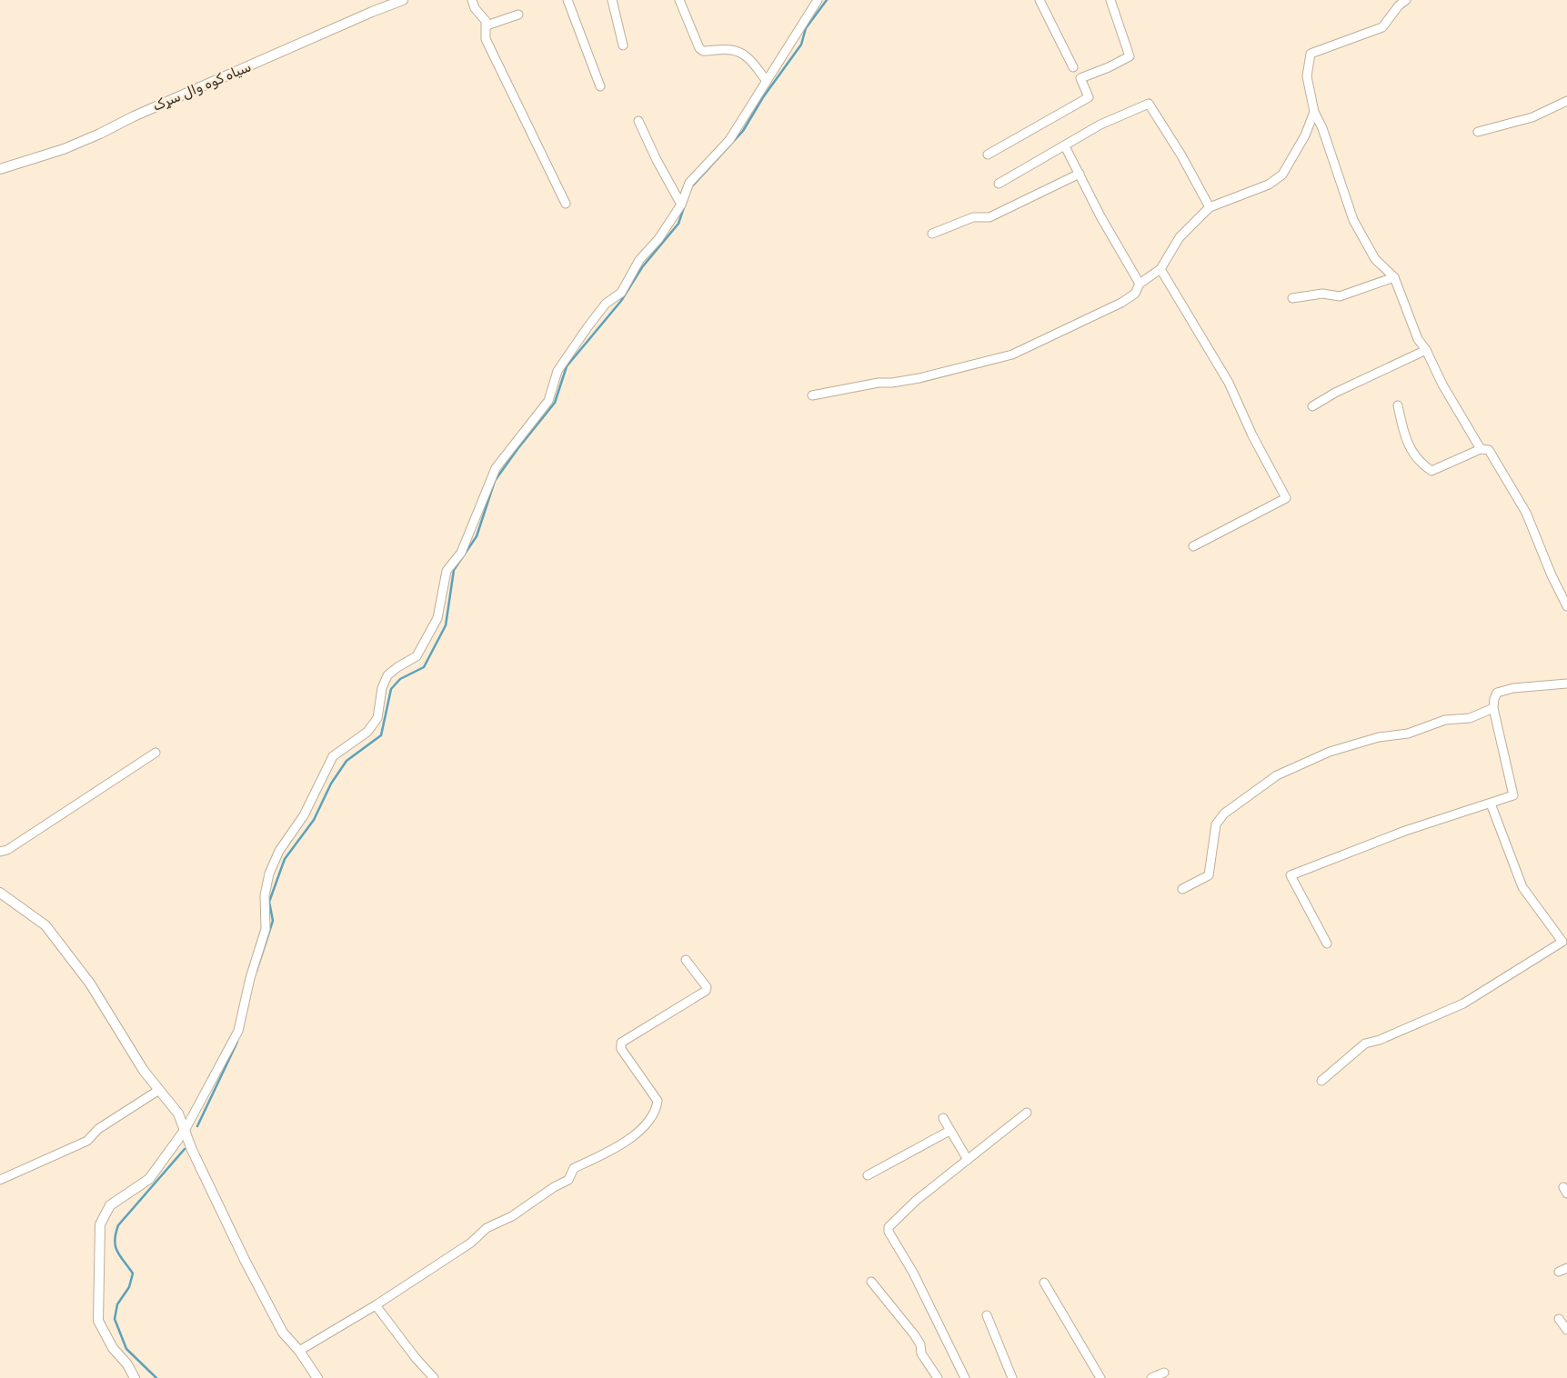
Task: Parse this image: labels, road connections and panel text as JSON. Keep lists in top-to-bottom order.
{
  "streets": {
    "street": ["سیاه کوه وال سړک"]
  }
}
